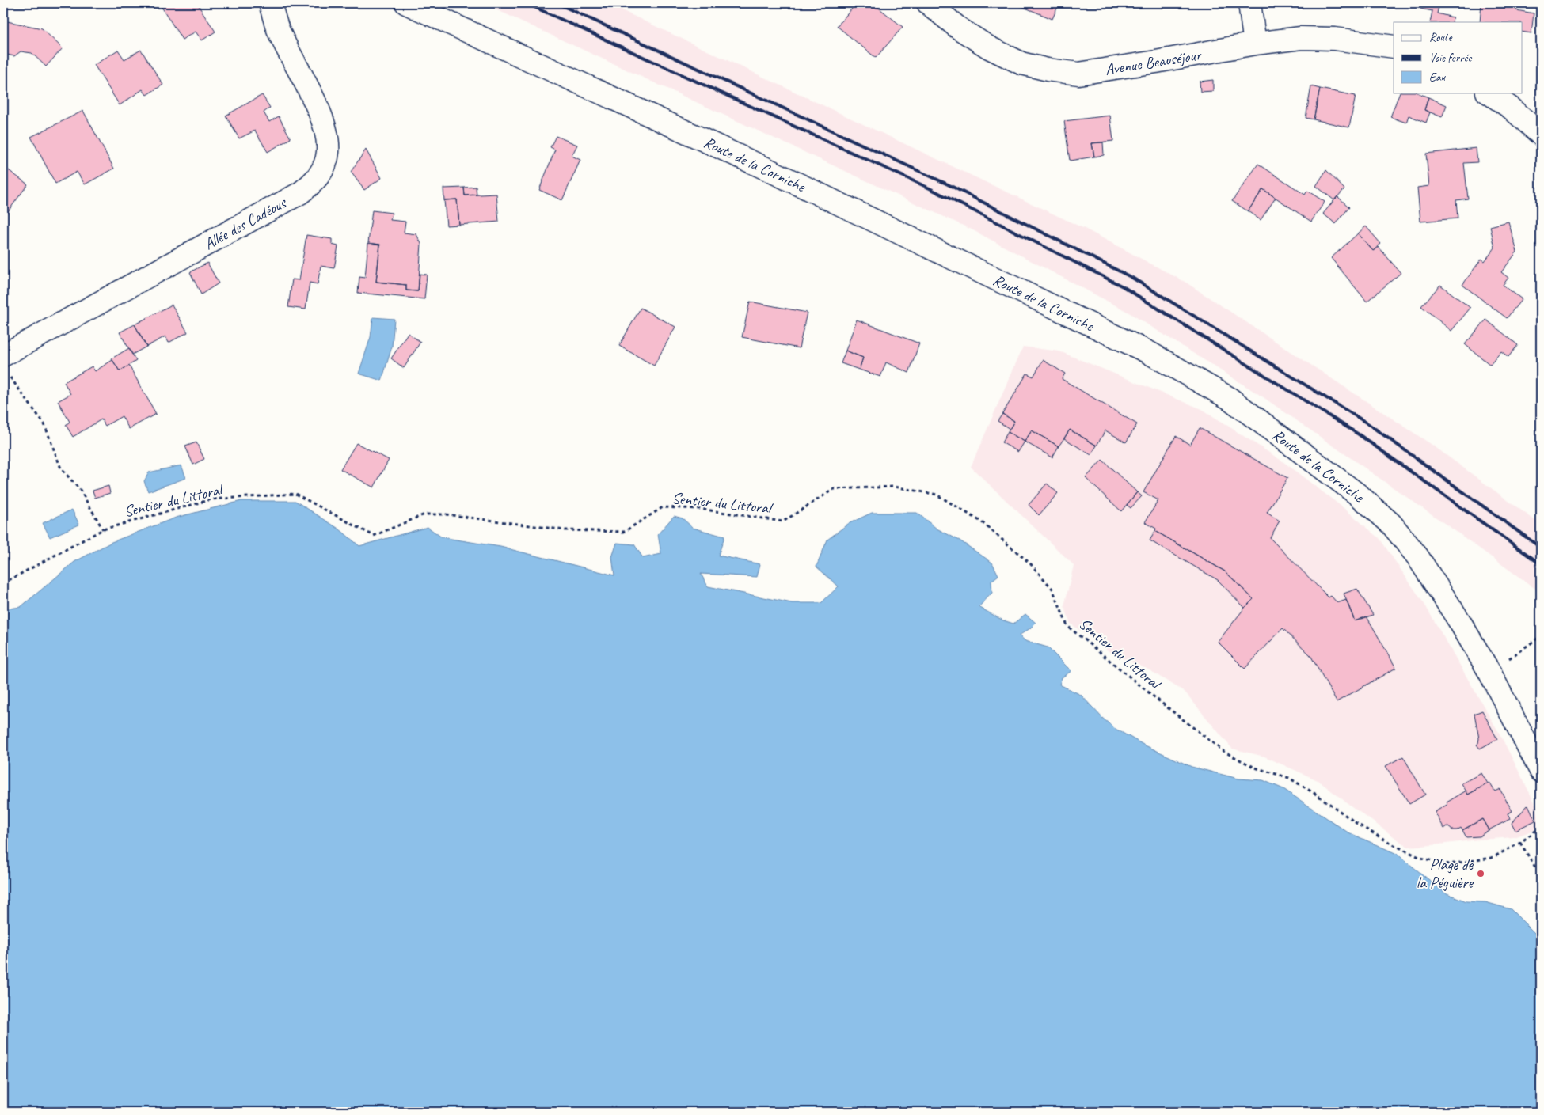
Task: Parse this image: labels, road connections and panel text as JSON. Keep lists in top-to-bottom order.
{
  "streets": {
    "main road": ["Avenue Beauséjour", "Route de la Corniche", "Allée des Cadéous"],
    "path": ["Sentier du Littoral"]
  },
  "places": ["Plage de la Péguière"],
  "legend": ["Route", "Voie ferrée", "Eau"]
}
